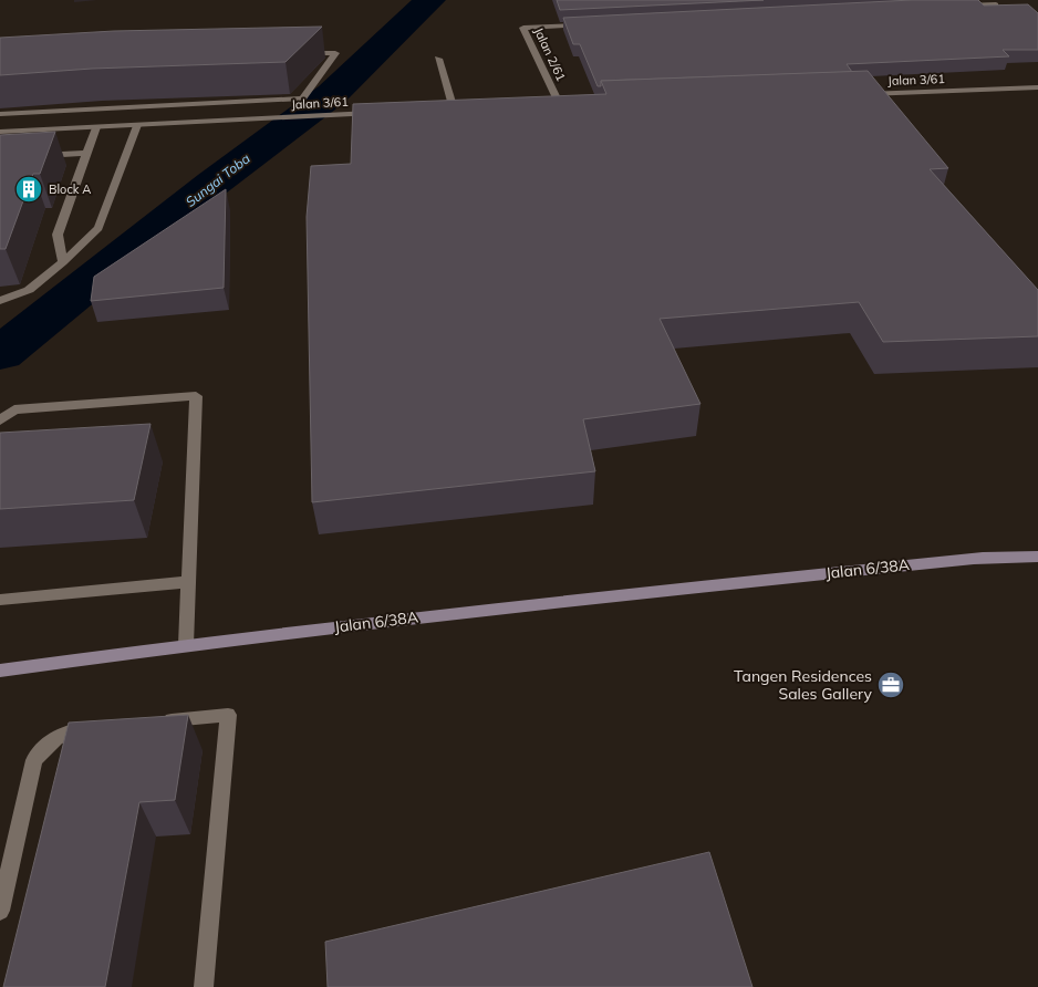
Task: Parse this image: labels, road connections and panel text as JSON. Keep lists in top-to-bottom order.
{
  "streets": {
    "street": ["Jalan 2/61", "Jalan 3/61", "Jalan 6/38A"]
  },
  "water": ["Sungai Toba"],
  "places": {
    "building": ["Block A"],
    "office": ["Tangen Residences Sales Gallery"]
  }
}
